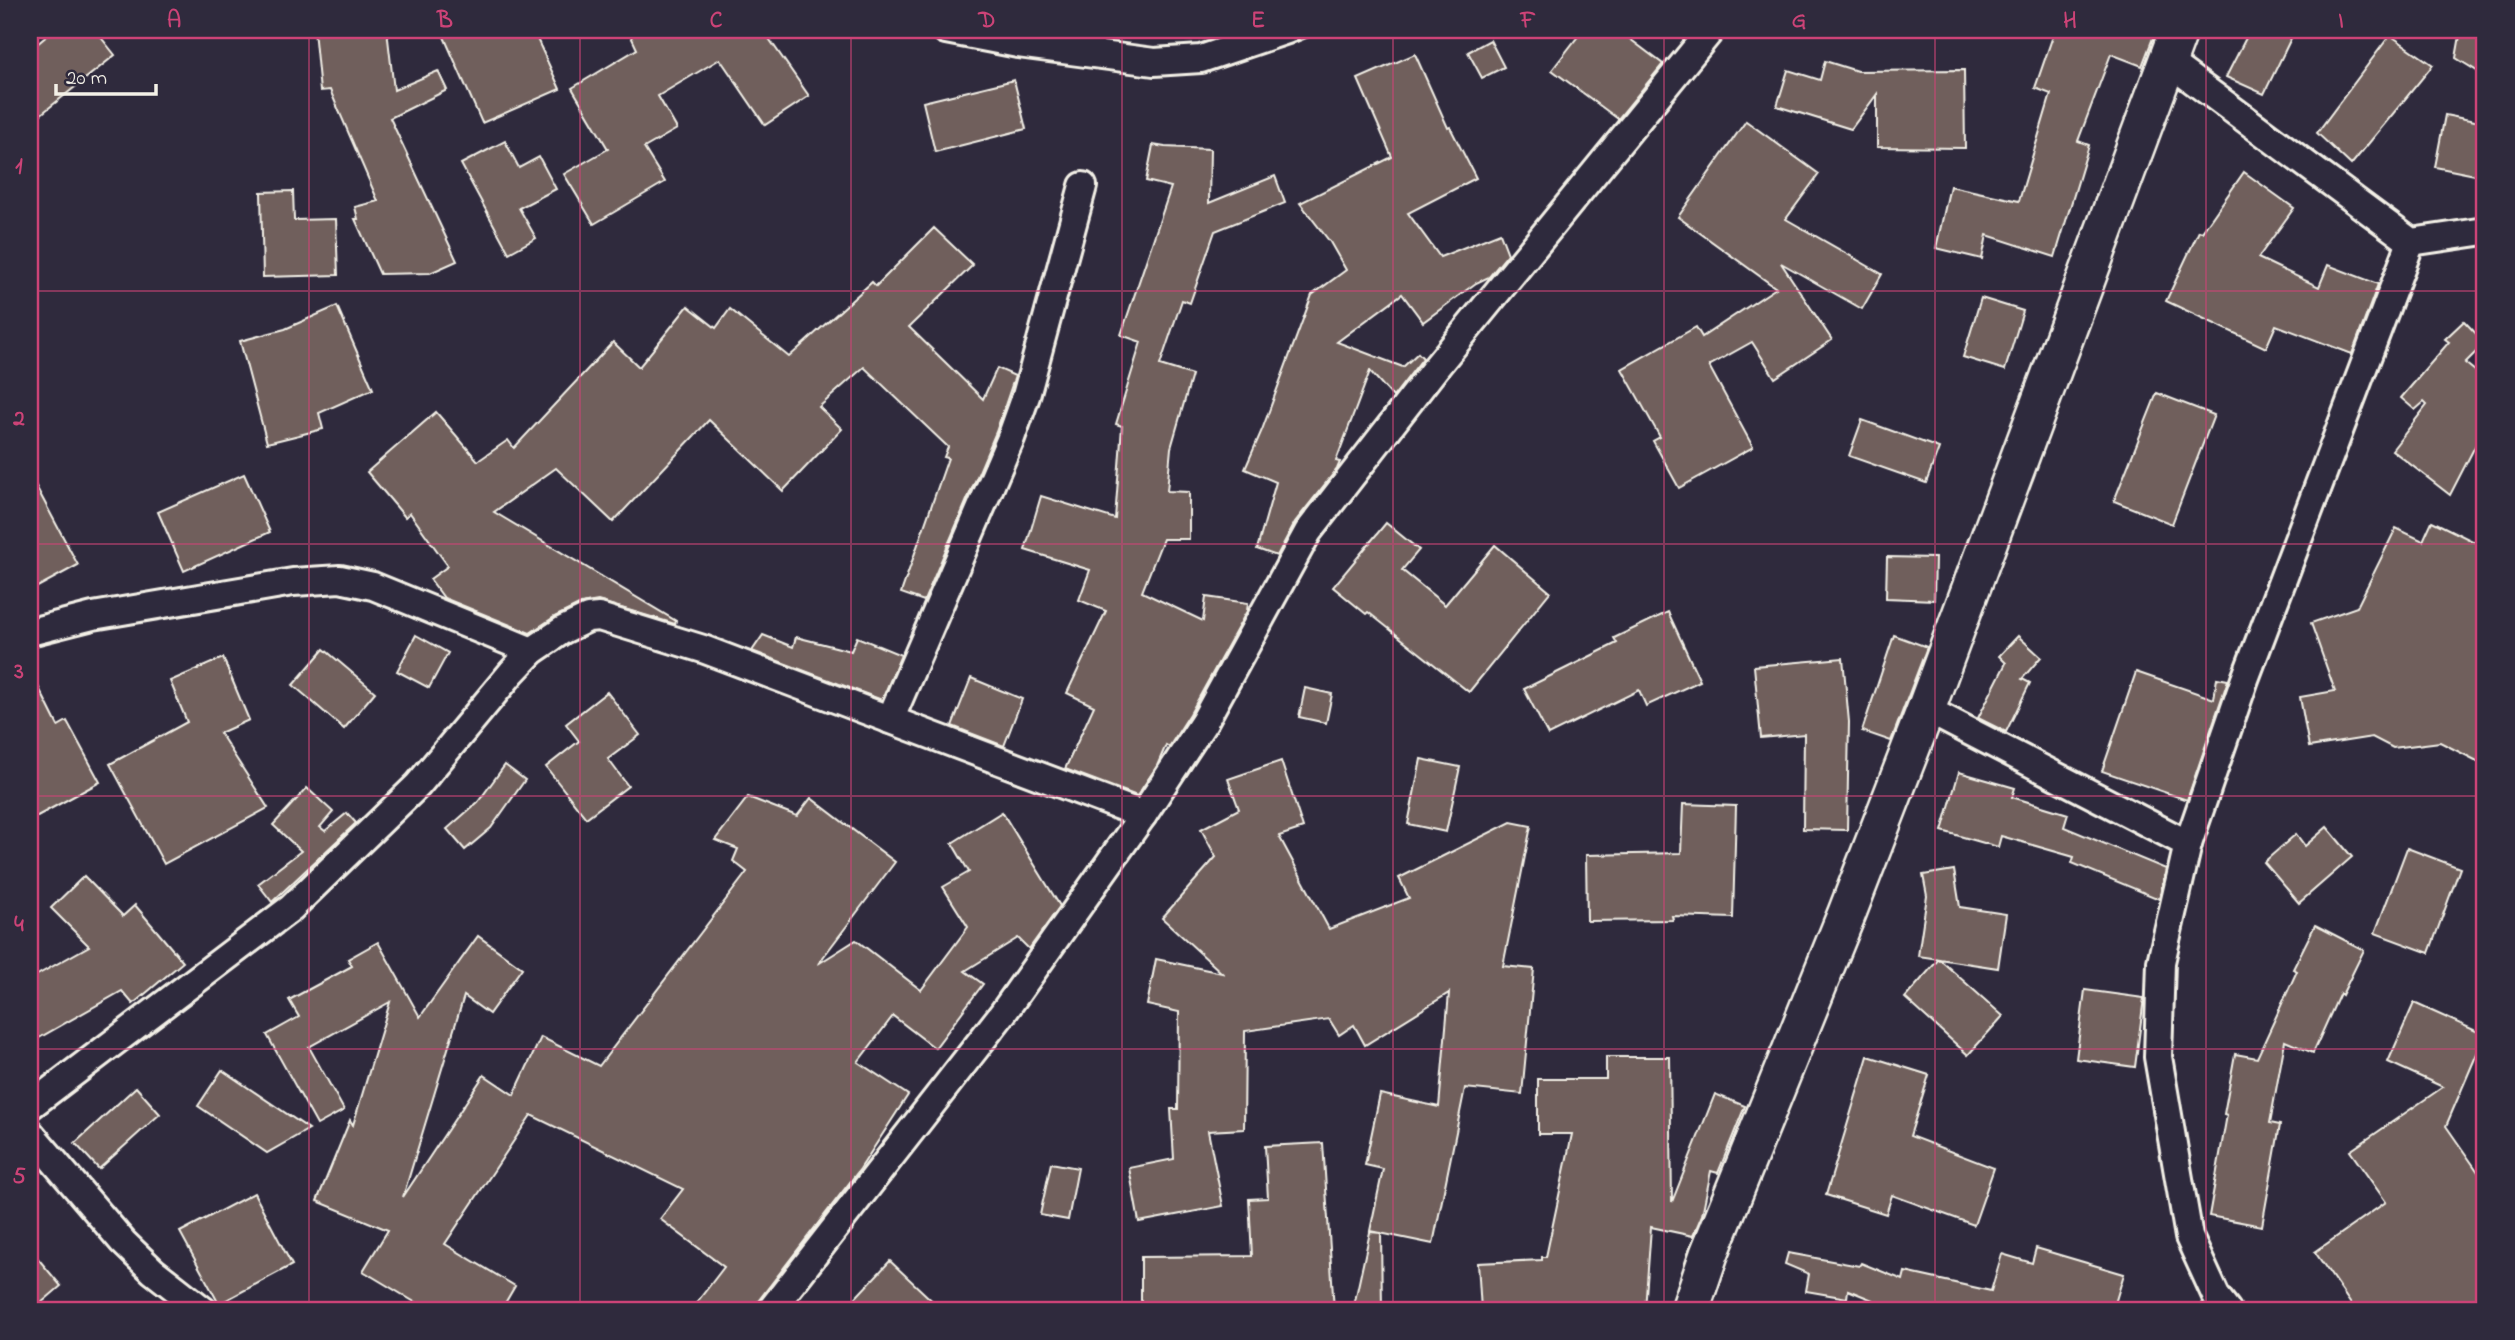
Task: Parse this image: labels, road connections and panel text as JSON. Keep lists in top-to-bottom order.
{
  "scale_bar": "20 m",
  "grid": {
    "columns": [
      "A",
      "B",
      "C",
      "D",
      "E",
      "F",
      "G",
      "H",
      "I"
    ],
    "rows": [
      "1",
      "2",
      "3",
      "4",
      "5"
    ]
  }
}
